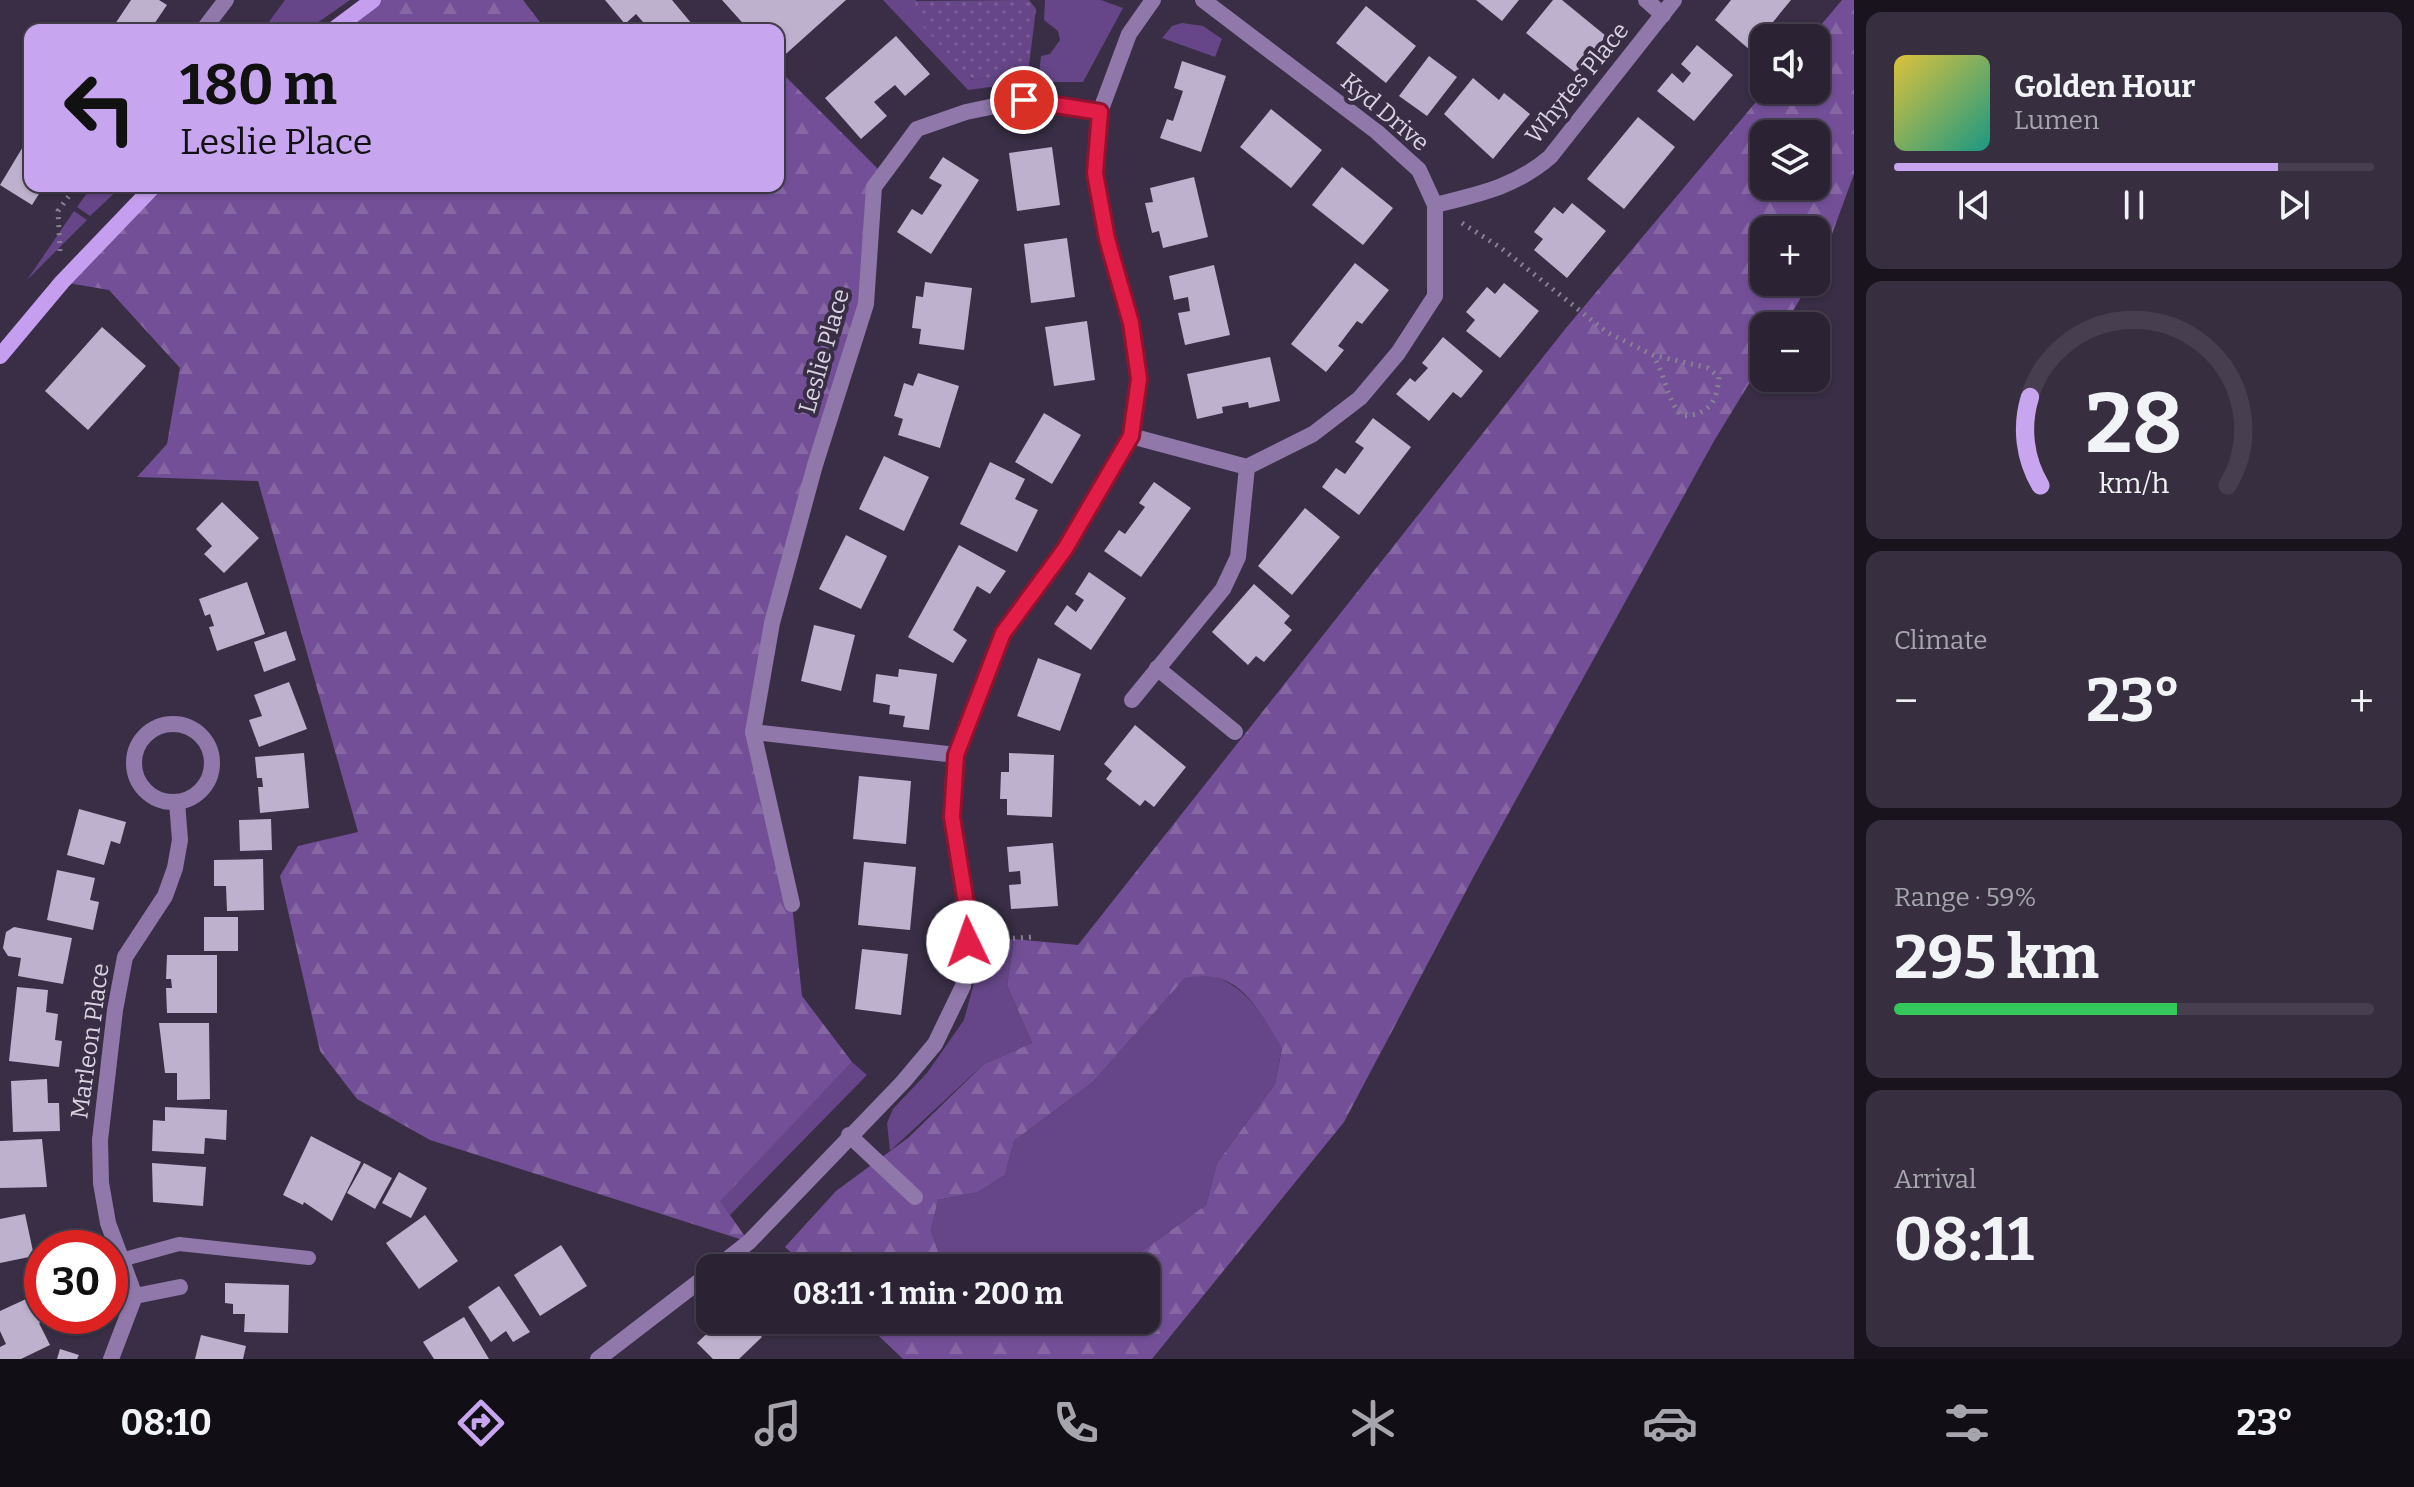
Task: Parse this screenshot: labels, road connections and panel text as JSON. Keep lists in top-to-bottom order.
{
  "streets": {
    "street": [
      "Whytes Place",
      "Kyd Drive",
      "Leslie Place",
      "Marleon Place"
    ]
  },
  "crossings": [
    ["Whytes Place", "Kyd Drive"]
  ],
  "page": {
    "map_buttons": ["+", "−"],
    "turn": ["180 m", "Leslie Place"],
    "song": ["Golden Hour", "Lumen"],
    "tile": [
      "Climate",
      ["Range · 59%", "295 km"],
      ["Arrival", "08:11"]
    ],
    "heat": ["−", "23°", "+"],
    "limit": "30",
    "trip": "08:11 · 1 min · 200 m",
    "tabs": ["08:10", "23°"],
    "gauge": ["28", "km/h"]
  }
}
